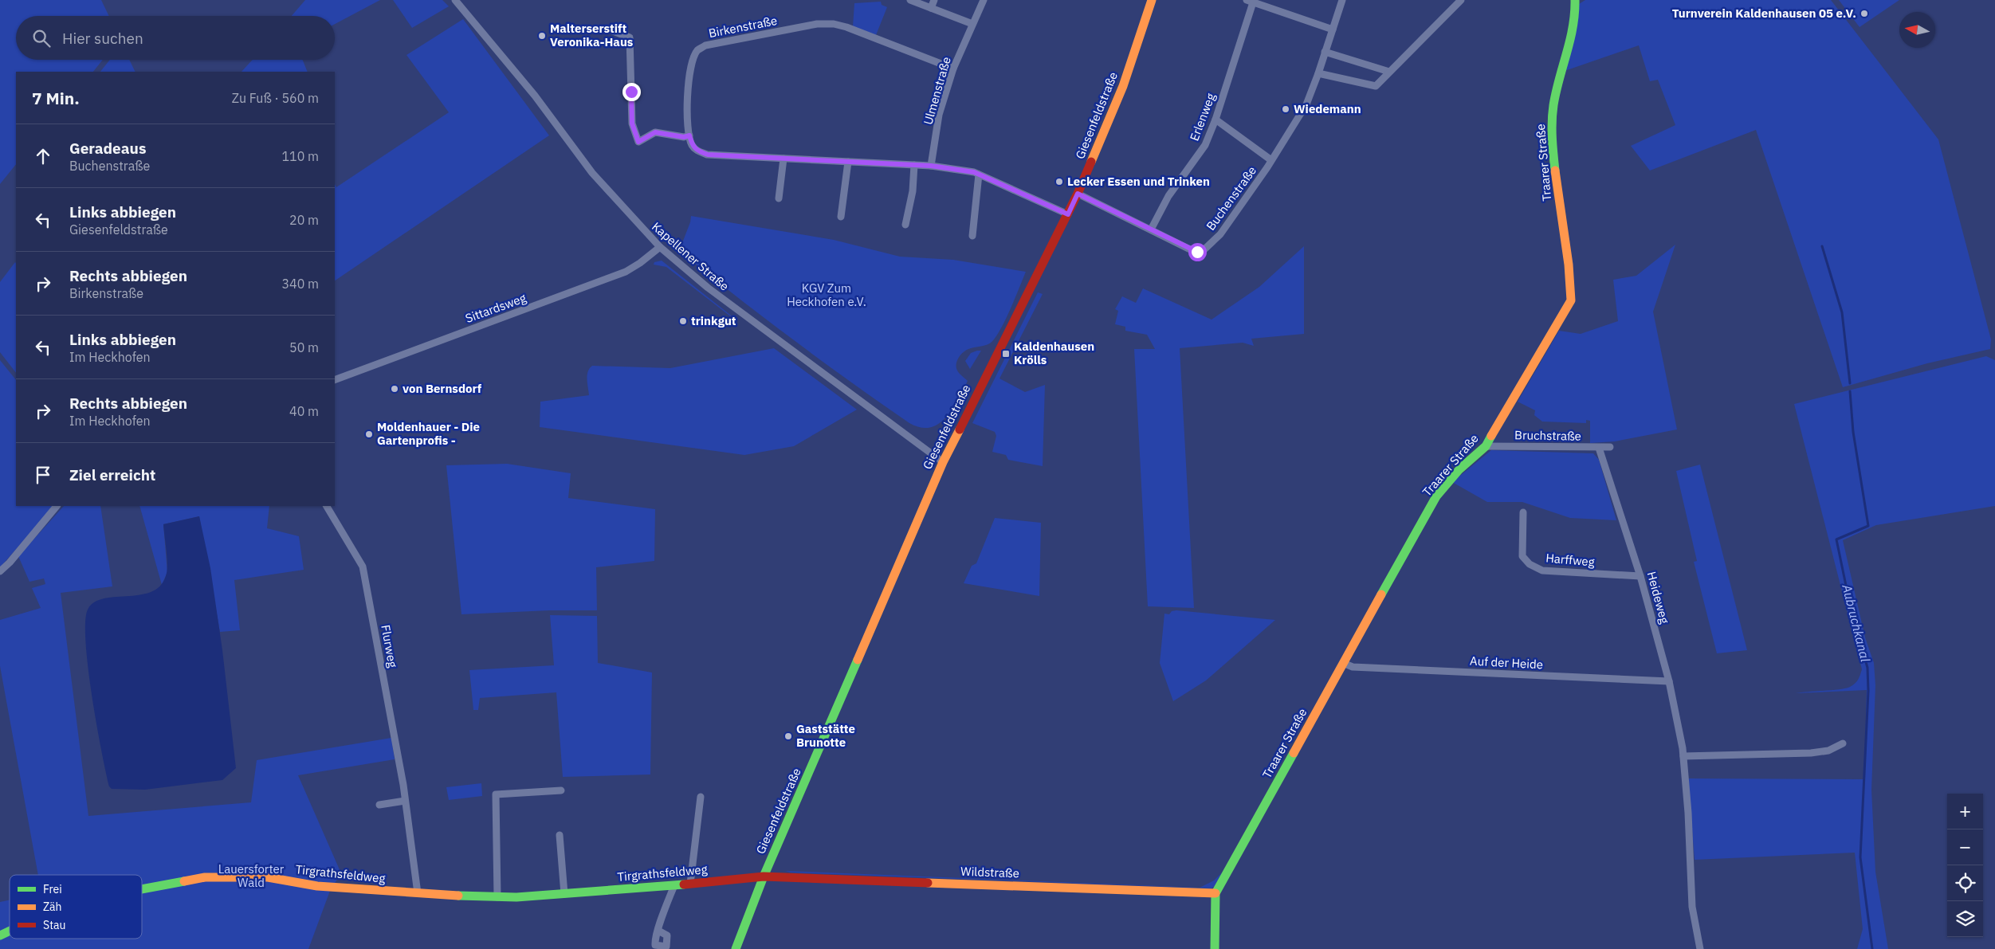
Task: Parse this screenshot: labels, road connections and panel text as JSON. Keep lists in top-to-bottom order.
{
  "streets": {
    "street": [
      "Birkenstraße",
      "Ulmenstraße",
      "Giesenfeldstraße",
      "Erlenweg",
      "Traarer Straße",
      "Buchenstraße",
      "Kapellener Straße",
      "Sittardsweg",
      "Bruchstraße",
      "Harffweg",
      "Heideweg",
      "Flurweg",
      "Auf der Heide",
      "Wildstraße",
      "Tirgrathsfeldweg"
    ]
  },
  "crossings": [
    ["Birkenstraße", "Ulmenstraße"],
    ["Birkenstraße", "Giesenfeldstraße"],
    ["Giesenfeldstraße", "Buchenstraße"],
    ["Giesenfeldstraße", "Kapellener Straße"],
    ["Giesenfeldstraße", "Wildstraße"],
    ["Giesenfeldstraße", "Tirgrathsfeldweg"],
    ["Erlenweg", "Buchenstraße"],
    ["Traarer Straße", "Bruchstraße"],
    ["Traarer Straße", "Auf der Heide"],
    ["Traarer Straße", "Wildstraße"],
    ["Kapellener Straße", "Sittardsweg"],
    ["Bruchstraße", "Heideweg"],
    ["Harffweg", "Heideweg"],
    ["Heideweg", "Auf der Heide"],
    ["Flurweg", "Tirgrathsfeldweg"],
    ["Wildstraße", "Tirgrathsfeldweg"]
  ],
  "water": ["Aubruchkanal"],
  "parks": ["KGV Zum Heckhofen e.V.", "Lauersforter Wald"],
  "places": {
    "other": [
      "Turnverein Kaldenhausen 05 e.V.",
      "Malterserstift Veronika-Haus",
      "Wiedemann",
      "Lecker Essen und Trinken",
      "trinkgut",
      "von Bernsdorf",
      "Moldenhauer - Die Gartenprofis -",
      "Gaststätte Brunotte"
    ],
    "transit": ["Kaldenhausen Krölls"]
  },
  "legend": ["Frei", "Zäh", "Stau"],
  "north": "left",
  "page": {
    "search": "Hier suchen",
    "heading": ["7 Min.", "Zu Fuß · 560 m"],
    "list": [
      ["Geradeaus", "Buchenstraße", "110 m"],
      ["Links abbiegen", "Giesenfeldstraße", "20 m"],
      ["Rechts abbiegen", "Birkenstraße", "340 m"],
      ["Links abbiegen", "Im Heckhofen", "50 m"],
      ["Rechts abbiegen", "Im Heckhofen", "40 m"],
      "Ziel erreicht"
    ],
    "map_buttons": ["+", "−"]
  }
}
